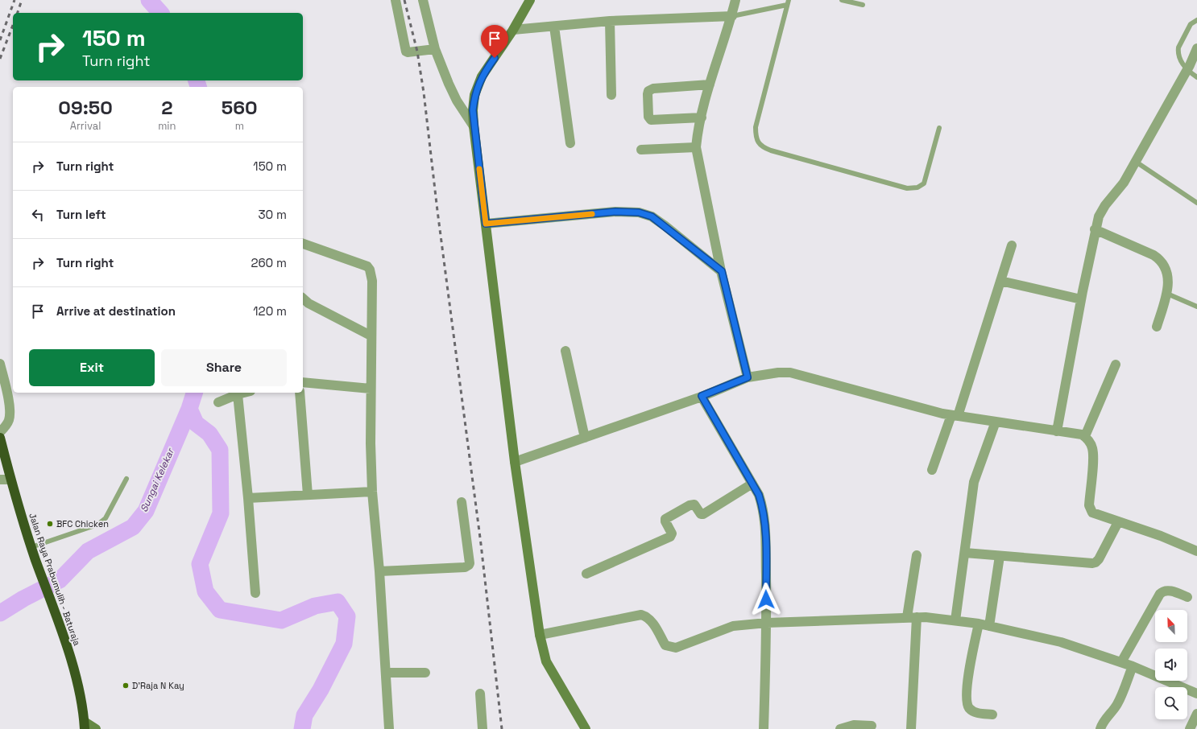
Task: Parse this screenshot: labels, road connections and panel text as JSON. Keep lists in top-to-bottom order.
{
  "streets": {
    "highway": ["Jalan Raya Prabumulih - Baturaja"]
  },
  "water": ["Sungai Kelekar"],
  "places": ["BFC Chicken", "D'Raja N Kay"],
  "north": "top left",
  "page": {
    "turn": ["150 m", "Turn right"],
    "eta": [
      "09:50",
      "Arrival",
      "2",
      "min",
      "560",
      "m"
    ],
    "list": [
      {
        "name": "Turn right",
        "value": "150 m"
      },
      {
        "name": "Turn left",
        "value": "30 m"
      },
      {
        "name": "Turn right",
        "value": "260 m"
      },
      {
        "name": "Arrive at destination",
        "value": "120 m"
      }
    ],
    "buttons": ["Exit", "Share"]
  }
}
